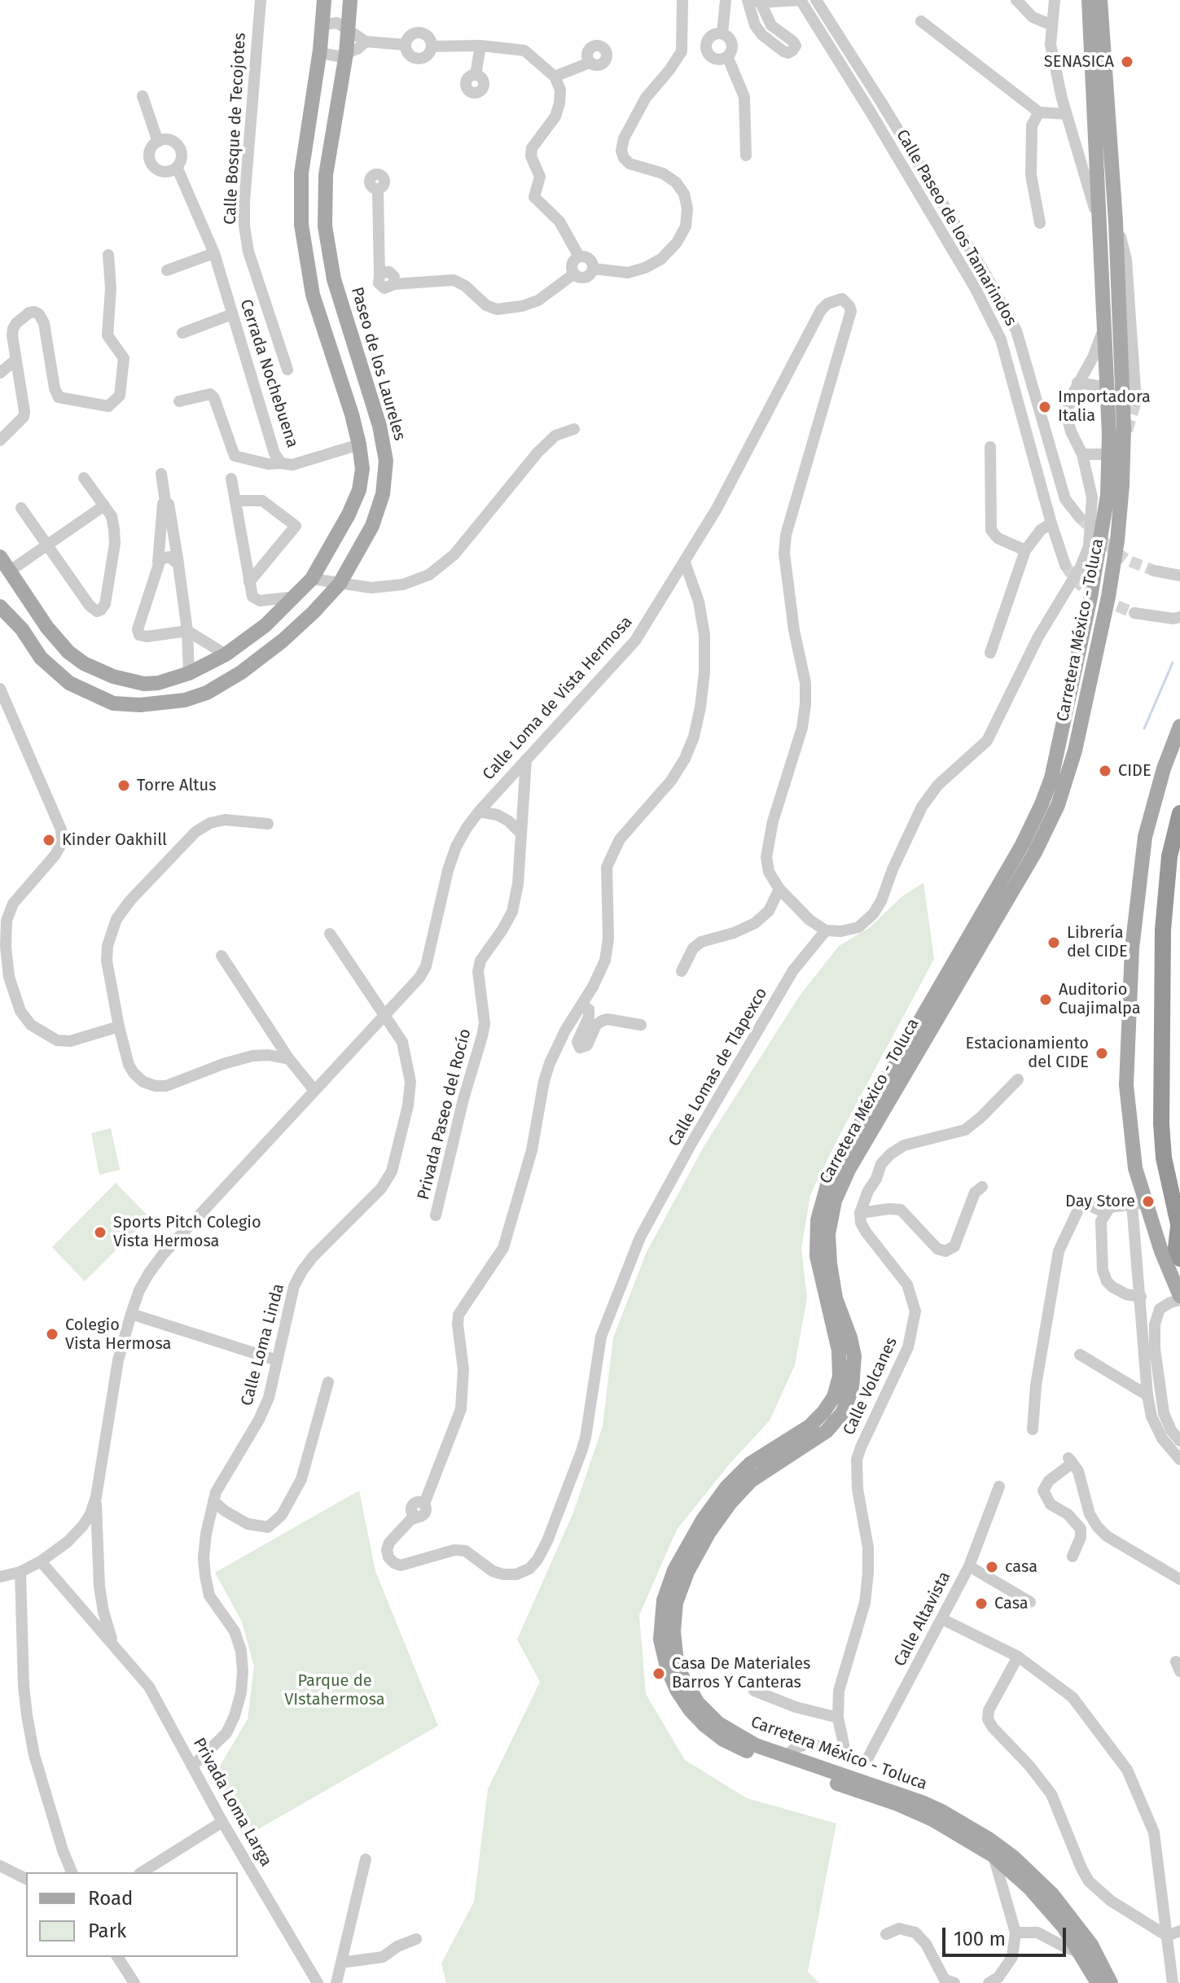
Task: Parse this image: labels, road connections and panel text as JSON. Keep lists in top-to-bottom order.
{
  "streets": {
    "main road": ["Paseo de los Laureles", "Carretera México - Toluca"],
    "street": [
      "Calle Bosque de Tecojotes",
      "Calle Paseo de los Tamarindos",
      "Cerrada Nochebuena",
      "Calle Loma de Vista Hermosa",
      "Calle Lomas de Tlapexco",
      "Privada Paseo del Rocío",
      "Calle Loma Linda",
      "Calle Volcanes",
      "Calle Altavista",
      "Privada Loma Larga"
    ]
  },
  "crossings": [
    ["Calle Loma de Vista Hermosa", "Calle Lomas de Tlapexco"],
    ["Calle Loma de Vista Hermosa", "Privada Paseo del Rocío"],
    ["Calle Loma de Vista Hermosa", "Calle Loma Linda"],
    ["Calle Loma de Vista Hermosa", "Privada Loma Larga"],
    ["Calle Loma Linda", "Privada Loma Larga"],
    ["Calle Volcanes", "Calle Altavista"]
  ],
  "parks": ["Parque de VIstahermosa"],
  "places": [
    "SENASICA",
    "Importadora Italia",
    "CIDE",
    "Torre Altus",
    "Kinder Oakhill",
    "Librería del CIDE",
    "Auditorio Cuajimalpa",
    "Estacionamiento del CIDE",
    "Day Store",
    "Sports Pitch Colegio Vista Hermosa",
    "Colegio Vista Hermosa",
    "casa",
    "Casa",
    "Casa De Materiales Barros Y Canteras"
  ],
  "legend": ["Road", "Park"],
  "scale_bar": "100 m"
}
